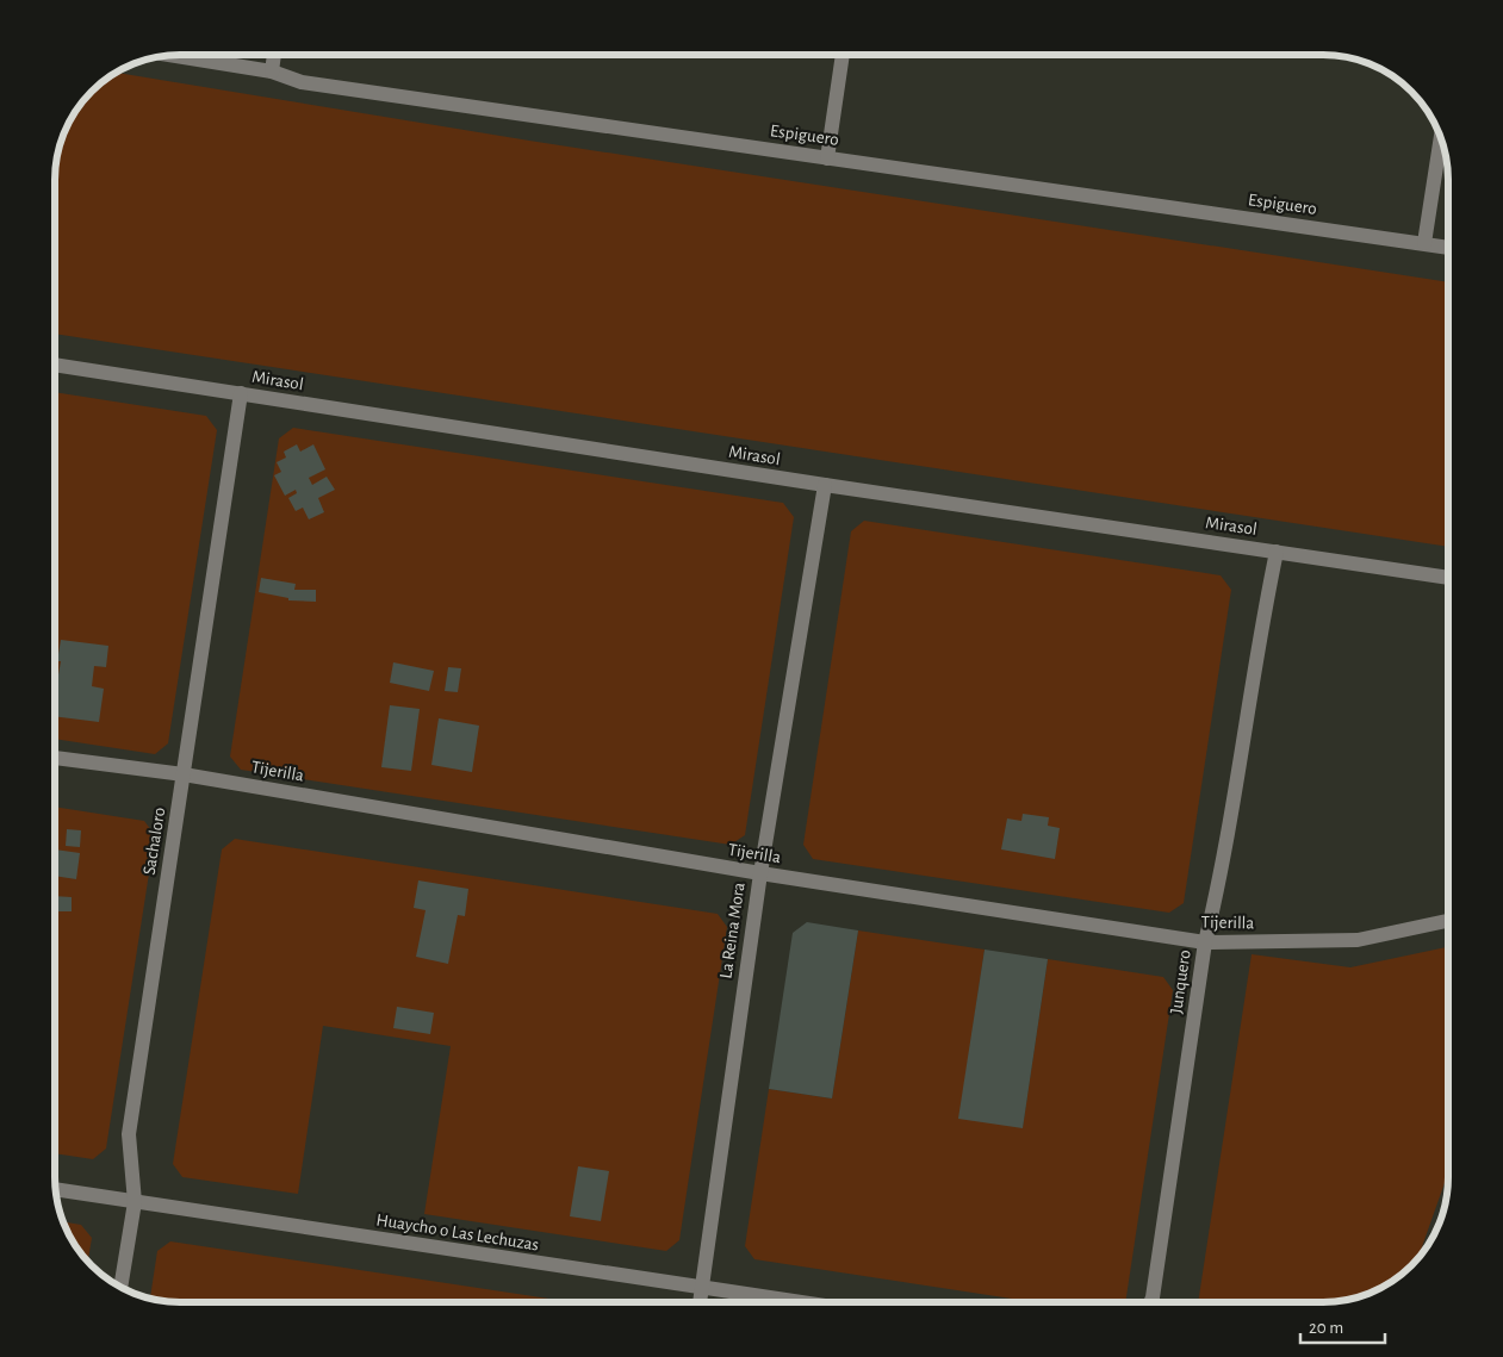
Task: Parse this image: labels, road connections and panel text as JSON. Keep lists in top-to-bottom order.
{
  "streets": {
    "street": [
      "Espiguero",
      "Mirasol",
      "Tijerilla",
      "Sachaloro",
      "La Reina Mora",
      "Junquero",
      "Huaycho o Las Lechuzas"
    ]
  },
  "crossings": [
    ["Mirasol", "Sachaloro"],
    ["Mirasol", "La Reina Mora"],
    ["Mirasol", "Junquero"],
    ["Tijerilla", "Sachaloro"],
    ["Tijerilla", "La Reina Mora"],
    ["Tijerilla", "Junquero"],
    ["Sachaloro", "Huaycho o Las Lechuzas"],
    ["La Reina Mora", "Huaycho o Las Lechuzas"]
  ],
  "scale_bar": "20 m"
}
